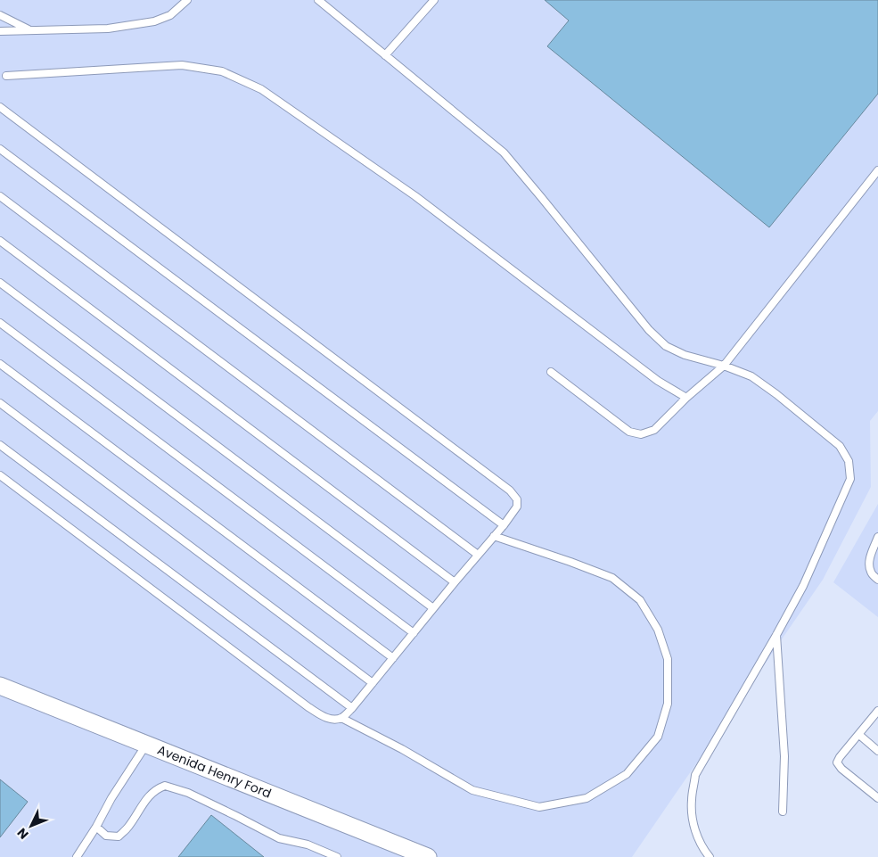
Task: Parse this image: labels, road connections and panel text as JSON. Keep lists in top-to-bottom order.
{
  "streets": {
    "street": ["Avenida Henry Ford"]
  },
  "north": "bottom left"
}
